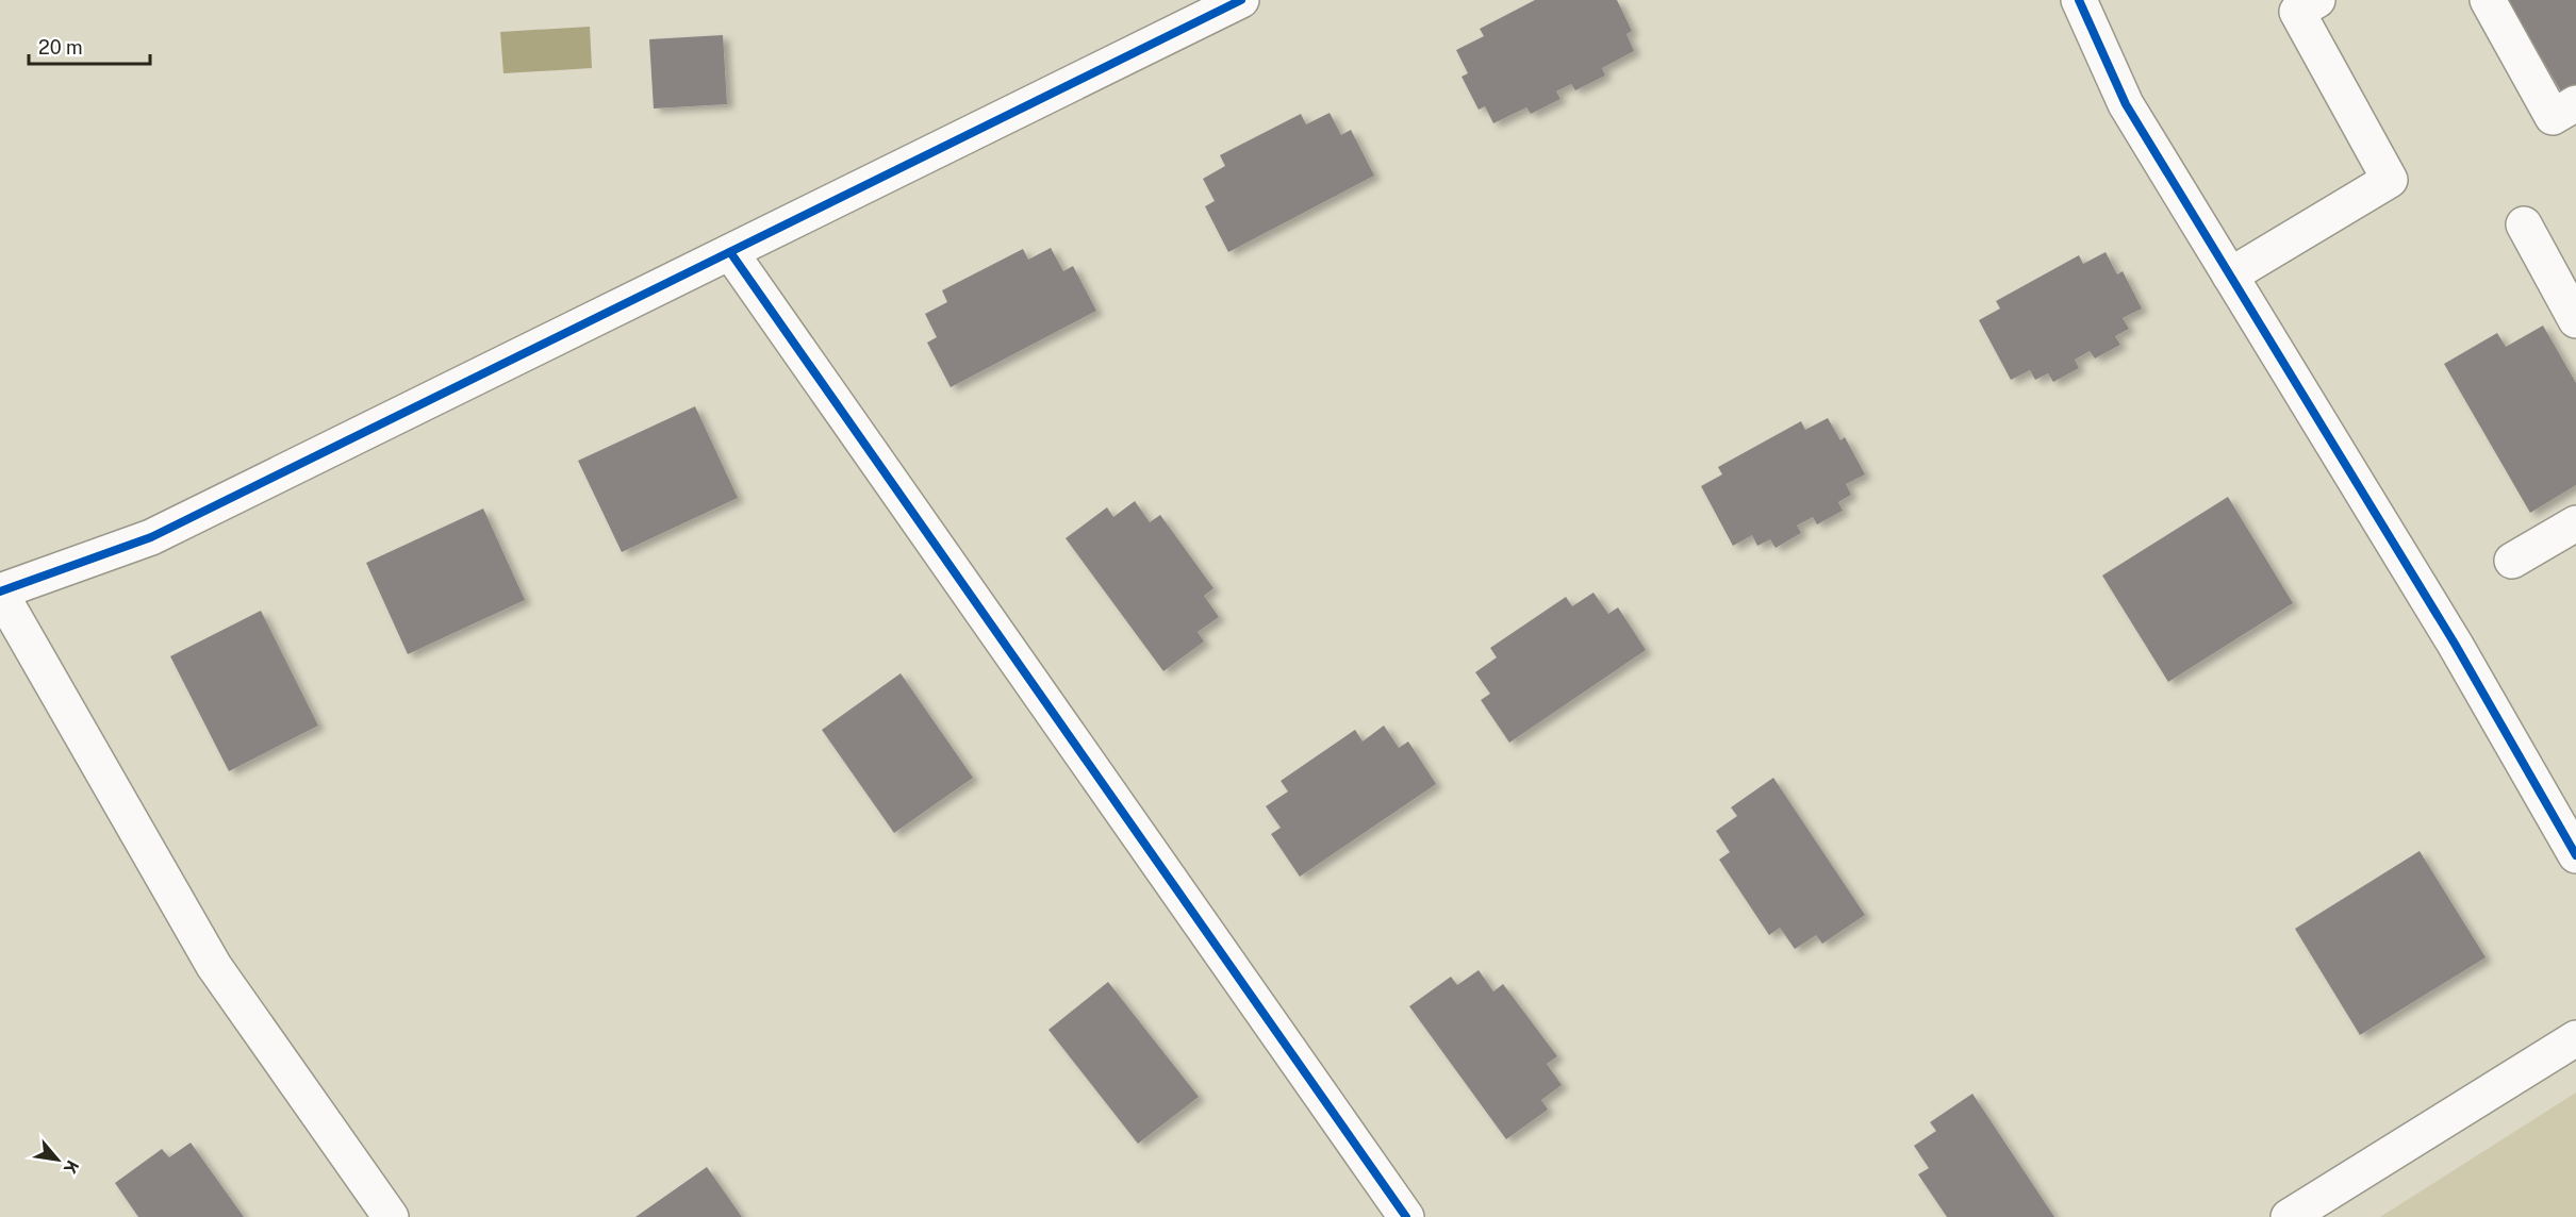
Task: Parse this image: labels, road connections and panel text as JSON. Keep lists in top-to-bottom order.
{
  "scale_bar": "20 m",
  "north": "bottom right"
}
